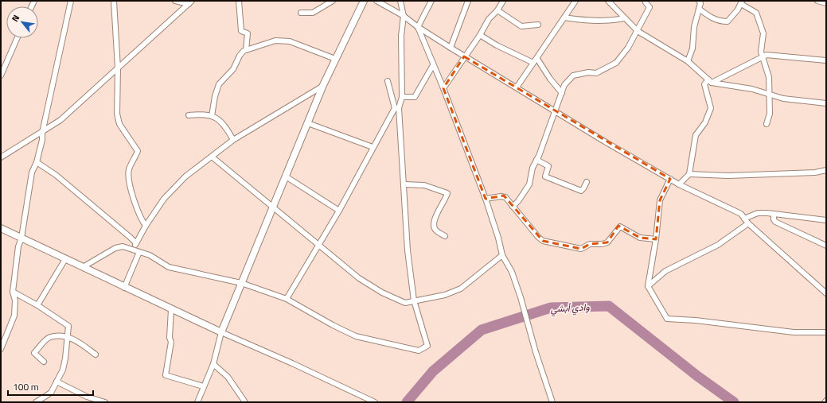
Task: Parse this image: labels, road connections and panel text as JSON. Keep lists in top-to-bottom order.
{
  "water": ["وادي أبشي"],
  "scale_bar": "100 m",
  "north": "top left"
}
